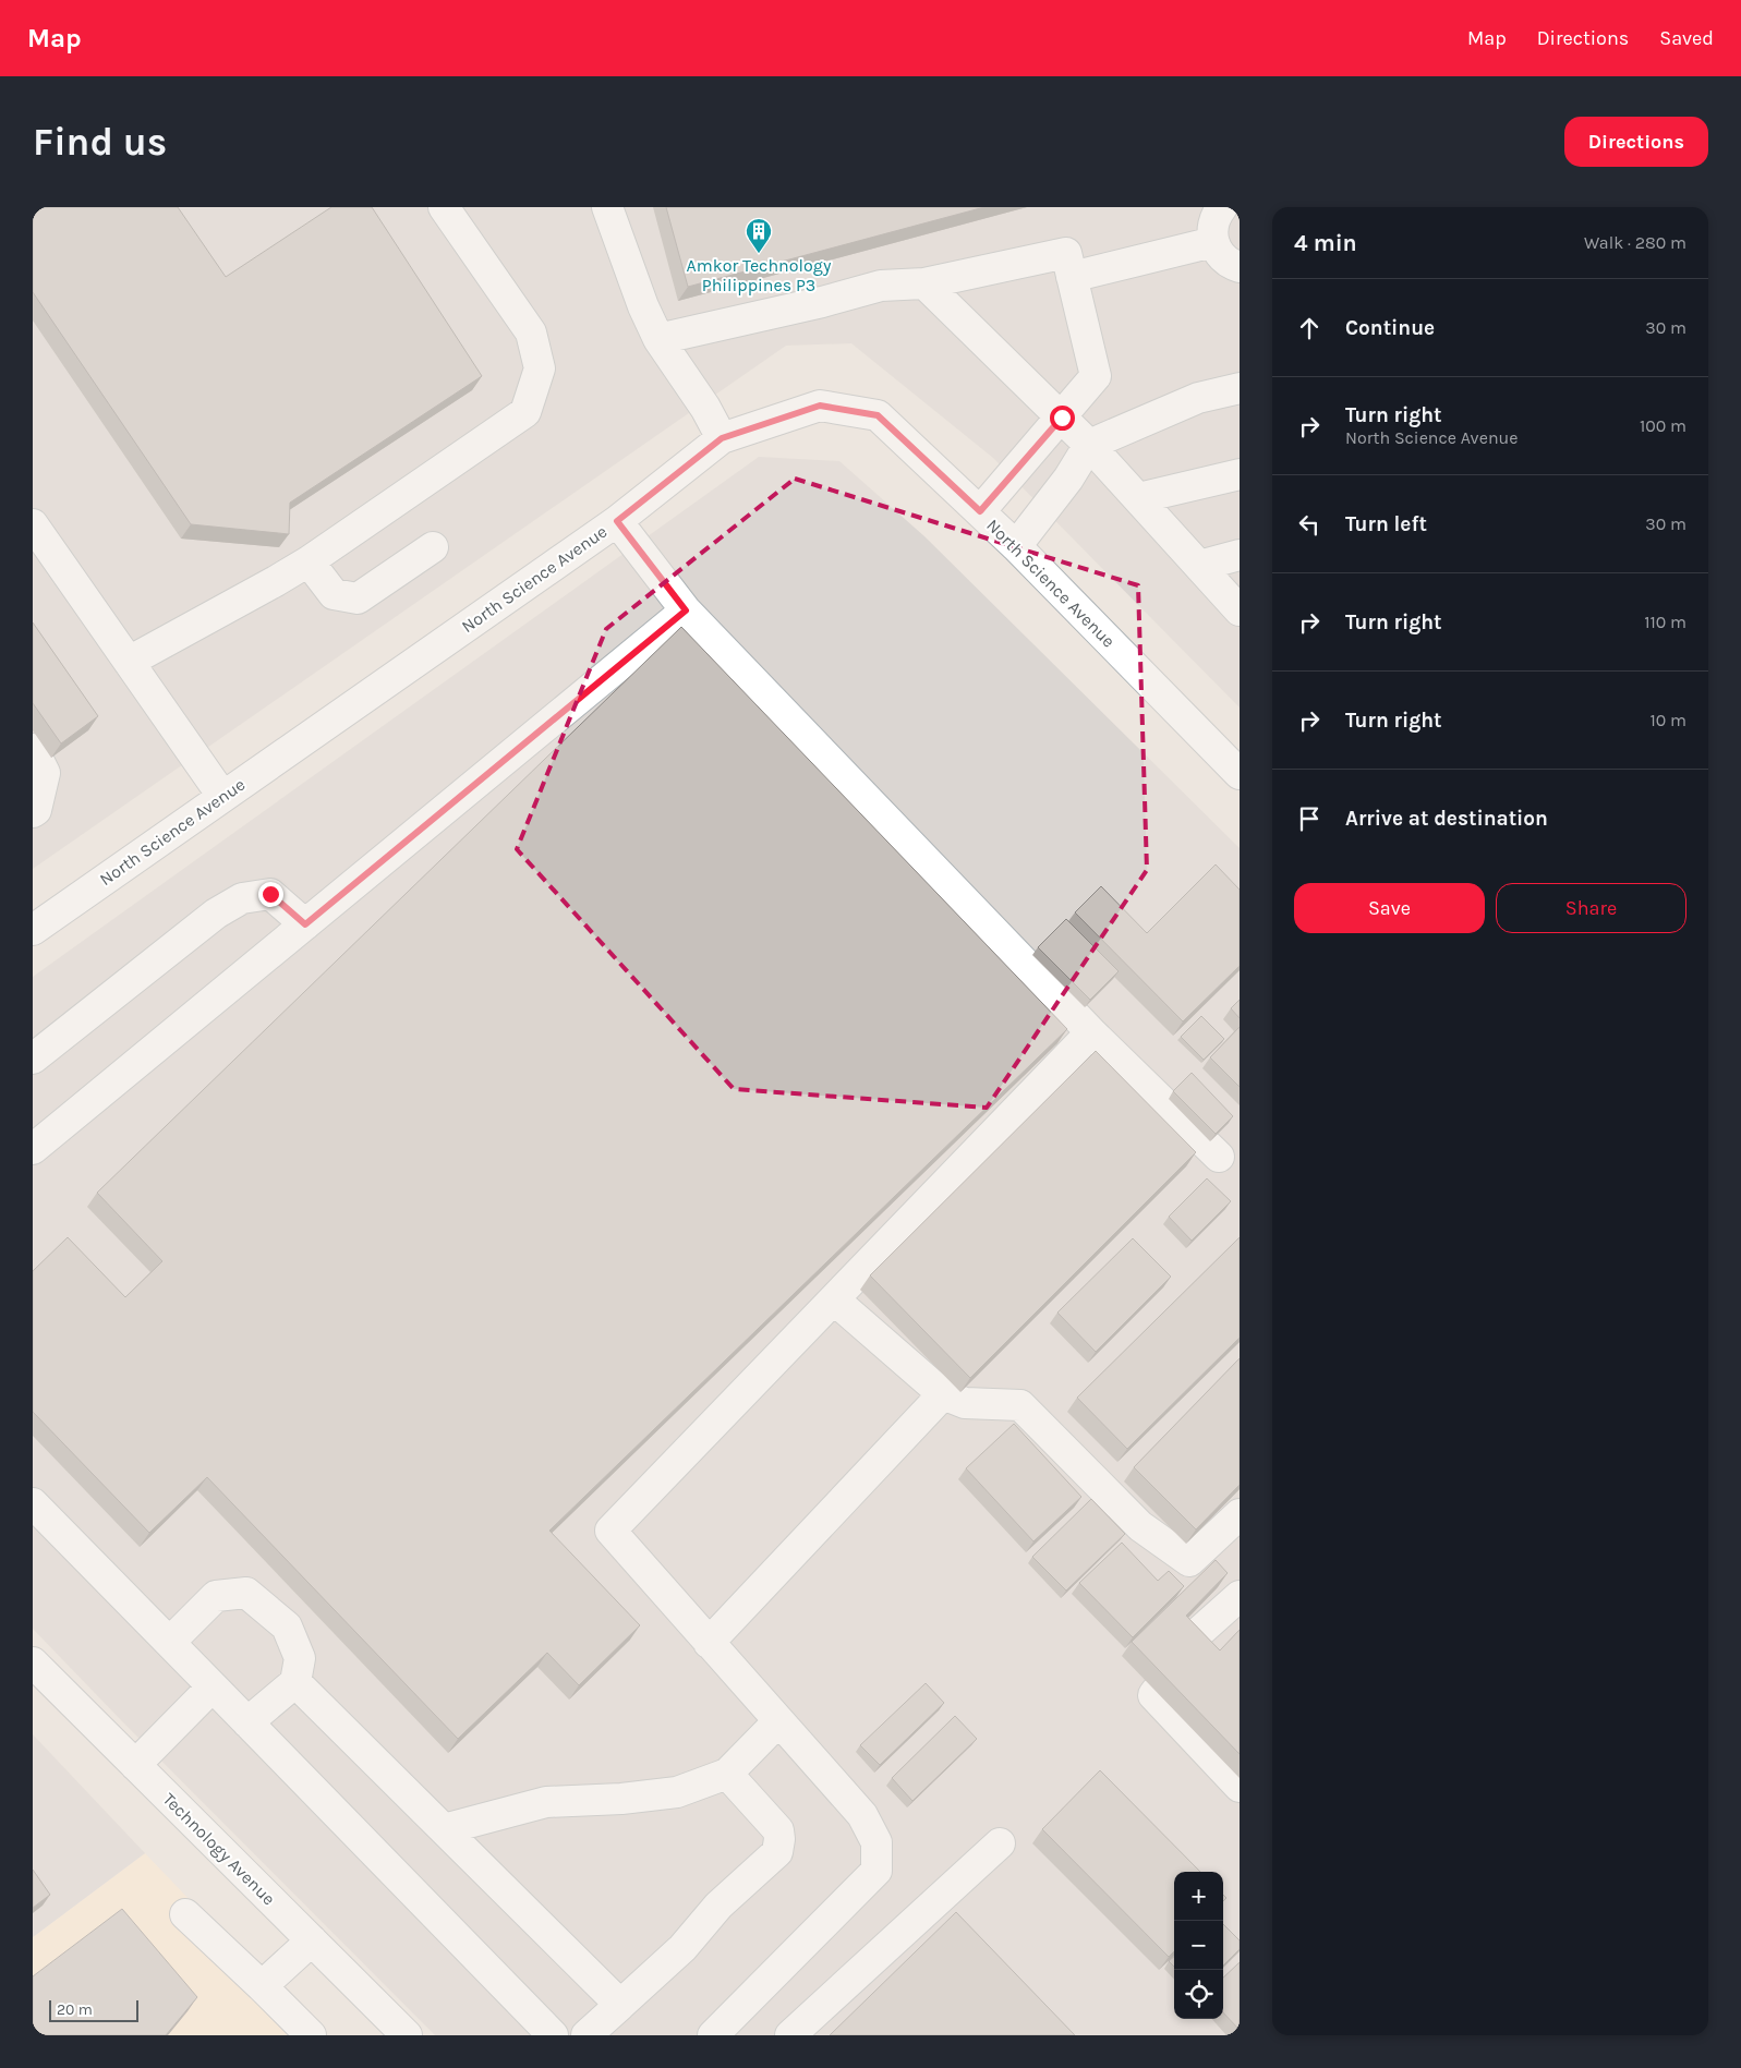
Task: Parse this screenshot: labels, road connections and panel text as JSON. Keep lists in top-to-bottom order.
{
  "streets": {
    "street": ["North Science Avenue", "Technology Avenue"]
  },
  "places": {
    "building": ["Amkor Technology Philippines P3"]
  },
  "scale_bar": "20 m",
  "page": {
    "header": "Map",
    "nav": ["Map", "Directions", "Saved"],
    "buttons": [
      "Directions",
      ["Save", "Share"]
    ],
    "title": "Find us",
    "heading": ["4 min", "Walk · 280 m"],
    "list": [
      ["Continue", "30 m"],
      ["Turn right", "North Science Avenue", "100 m"],
      ["Turn left", "30 m"],
      ["Turn right", "110 m"],
      ["Turn right", "10 m"],
      "Arrive at destination"
    ],
    "map_buttons": ["+", "−"],
    "scale": "20 m"
  }
}
